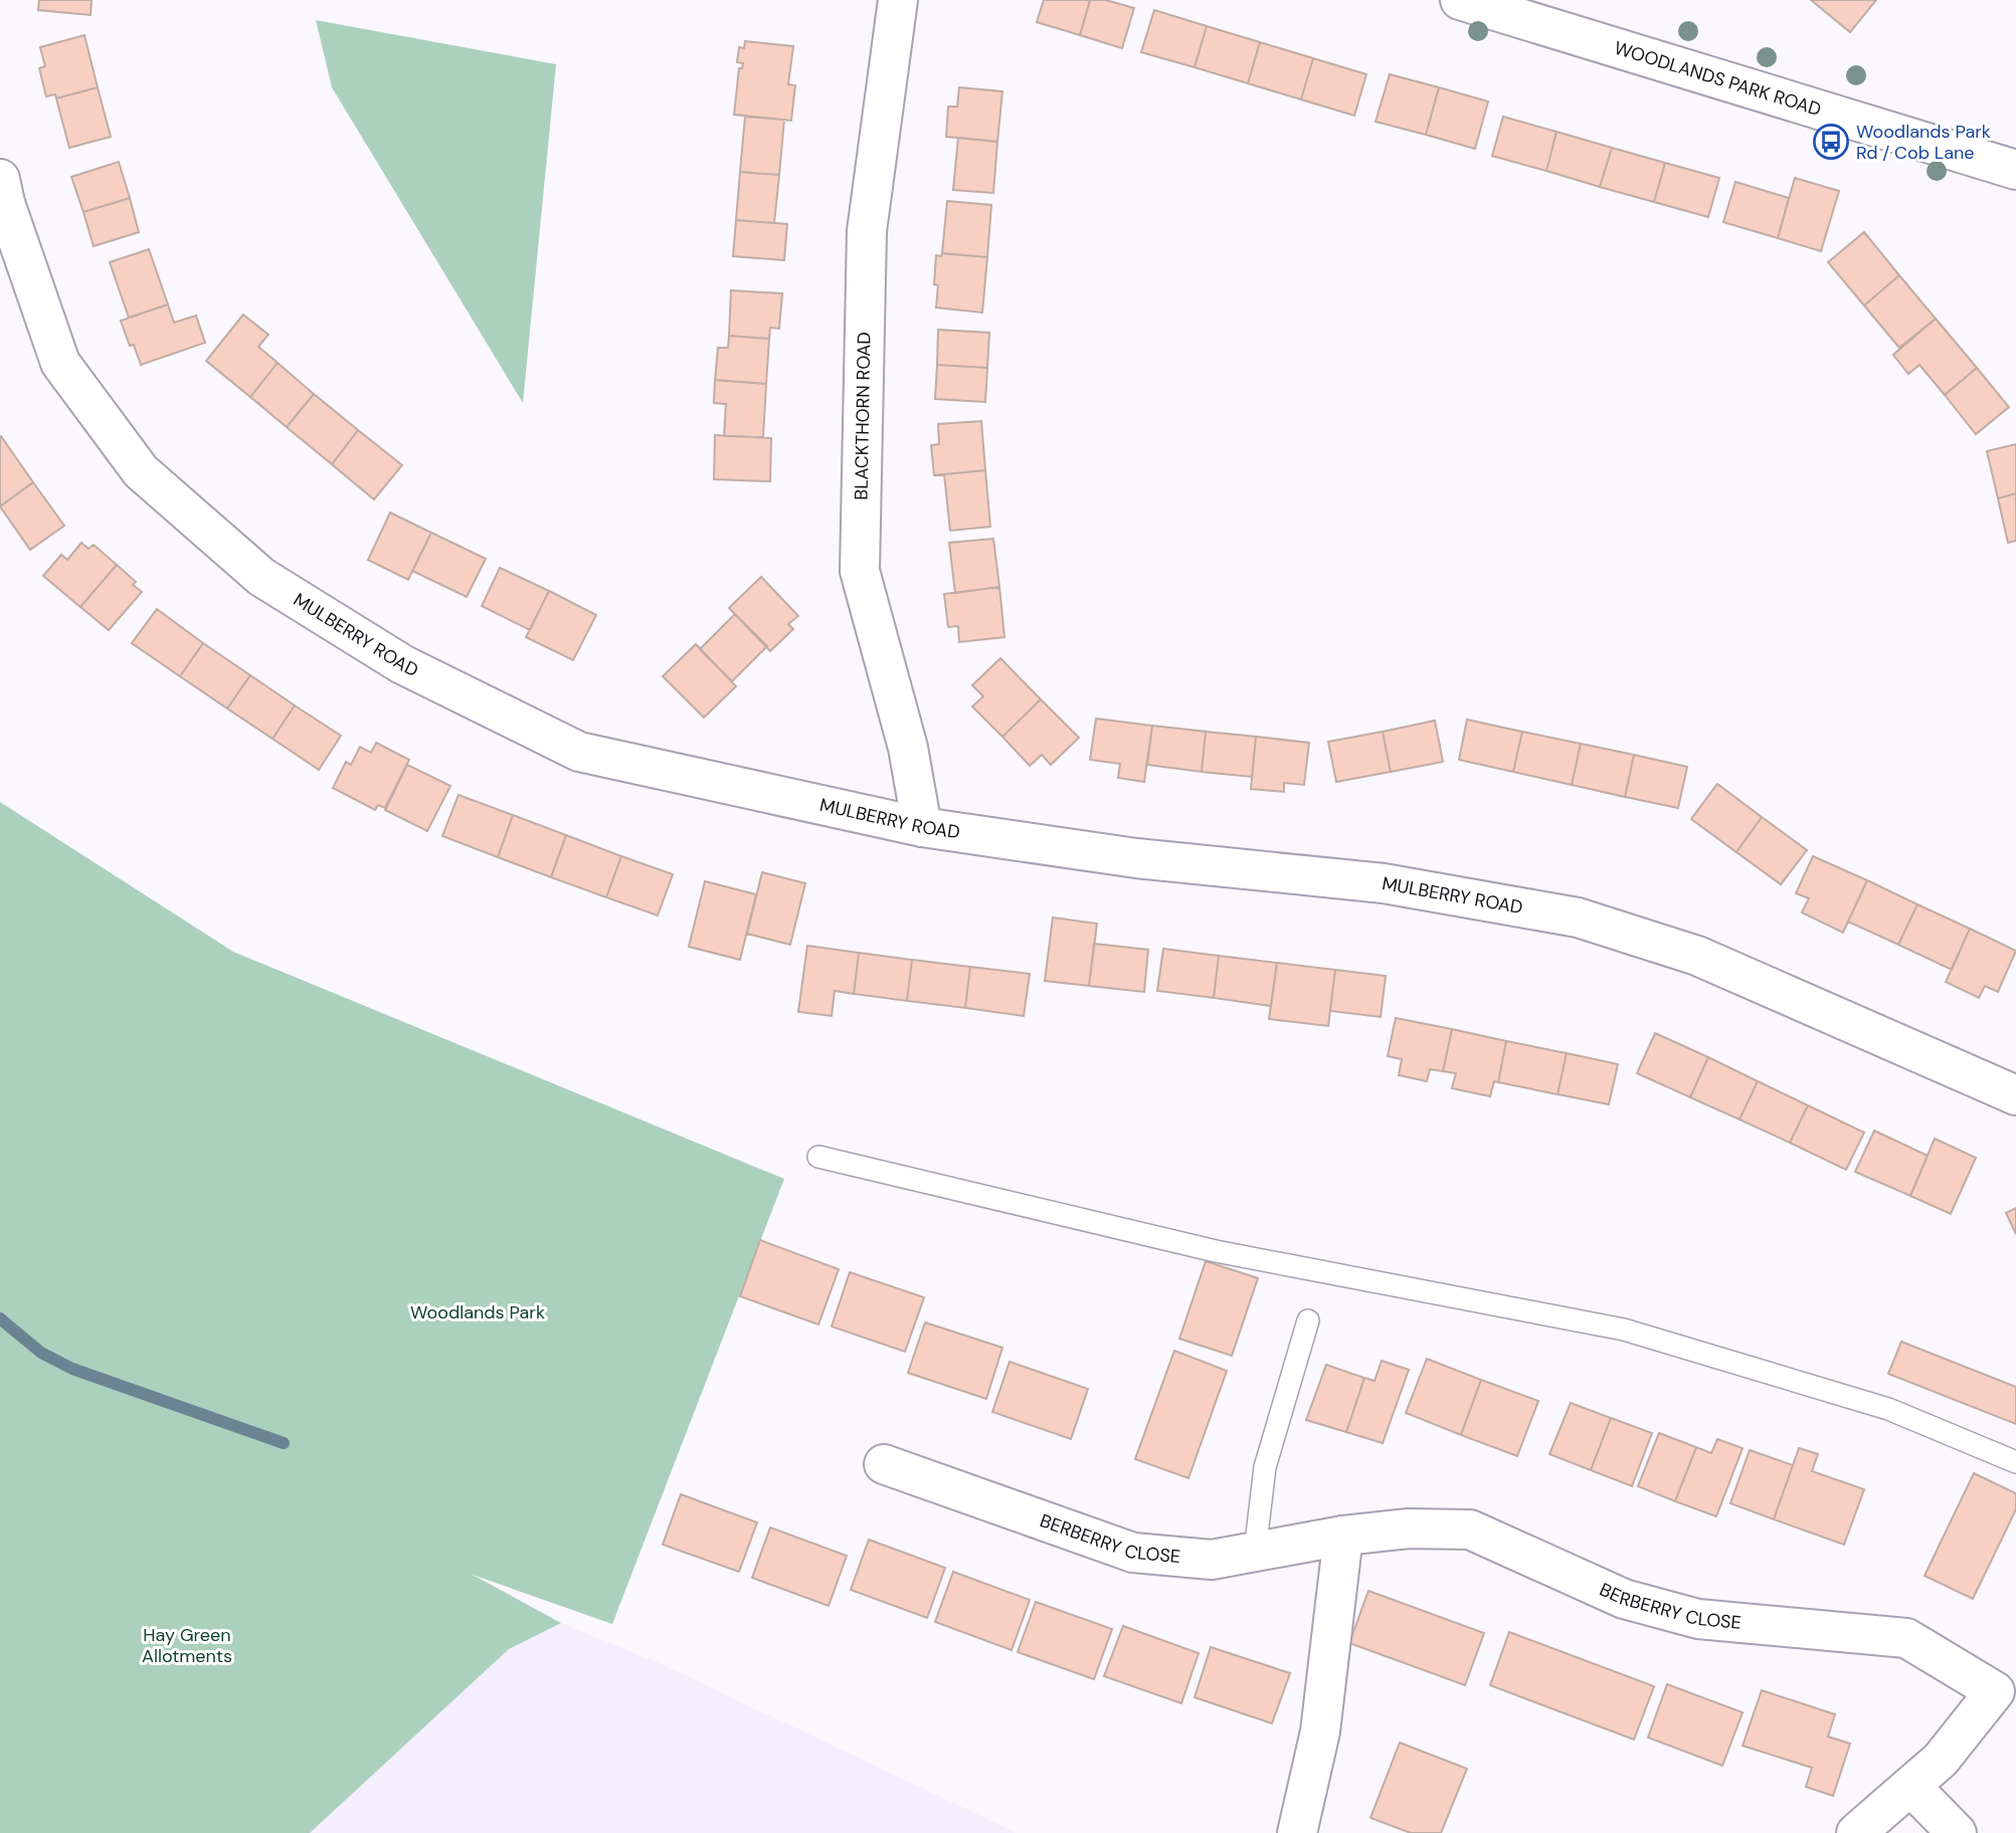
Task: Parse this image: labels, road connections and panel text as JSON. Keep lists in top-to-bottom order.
{
  "streets": {
    "street": [
      "WOODLANDS PARK ROAD",
      "BLACKTHORN ROAD",
      "MULBERRY ROAD",
      "BERBERRY CLOSE"
    ]
  },
  "crossings": [
    ["BLACKTHORN ROAD", "MULBERRY ROAD"]
  ],
  "parks": ["Woodlands Park", "Hay Green Allotments"],
  "places": {
    "bus stop": ["Woodlands Park Rd / Cob Lane"]
  }
}
